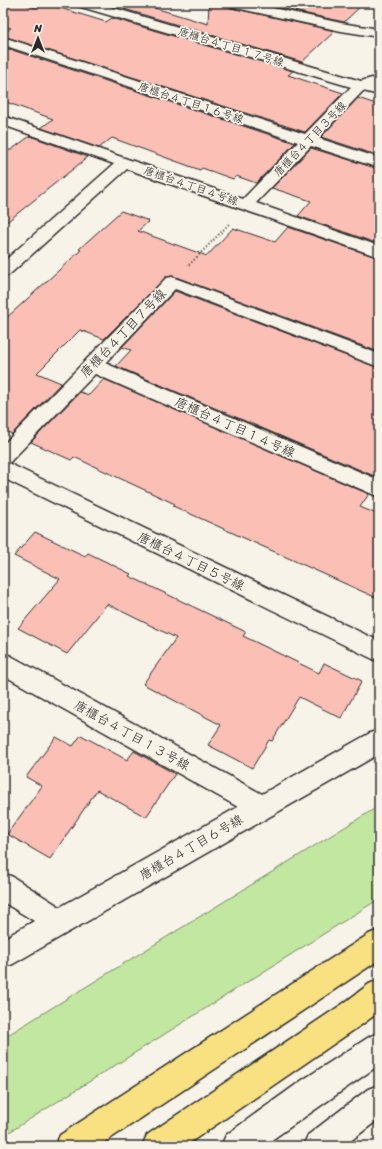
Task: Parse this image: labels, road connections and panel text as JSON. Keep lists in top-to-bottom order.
{
  "streets": {
    "street": [
      "唐櫃台４丁目１７号線",
      "唐櫃台４丁目１６号線",
      "唐櫃台４丁目３号線",
      "唐櫃台４丁目４号線",
      "唐櫃台４丁目７号線",
      "唐櫃台４丁目１４号線",
      "唐櫃台４丁目５号線",
      "唐櫃台４丁目１３号線",
      "唐櫃台４丁目６号線"
    ]
  },
  "crossings": [
    ["唐櫃台４丁目１７号線", "唐櫃台４丁目３号線"],
    ["唐櫃台４丁目１６号線", "唐櫃台４丁目３号線"],
    ["唐櫃台４丁目３号線", "唐櫃台４丁目４号線"],
    ["唐櫃台４丁目７号線", "唐櫃台４丁目１４号線"],
    ["唐櫃台４丁目１３号線", "唐櫃台４丁目６号線"]
  ],
  "north": "top"
}
